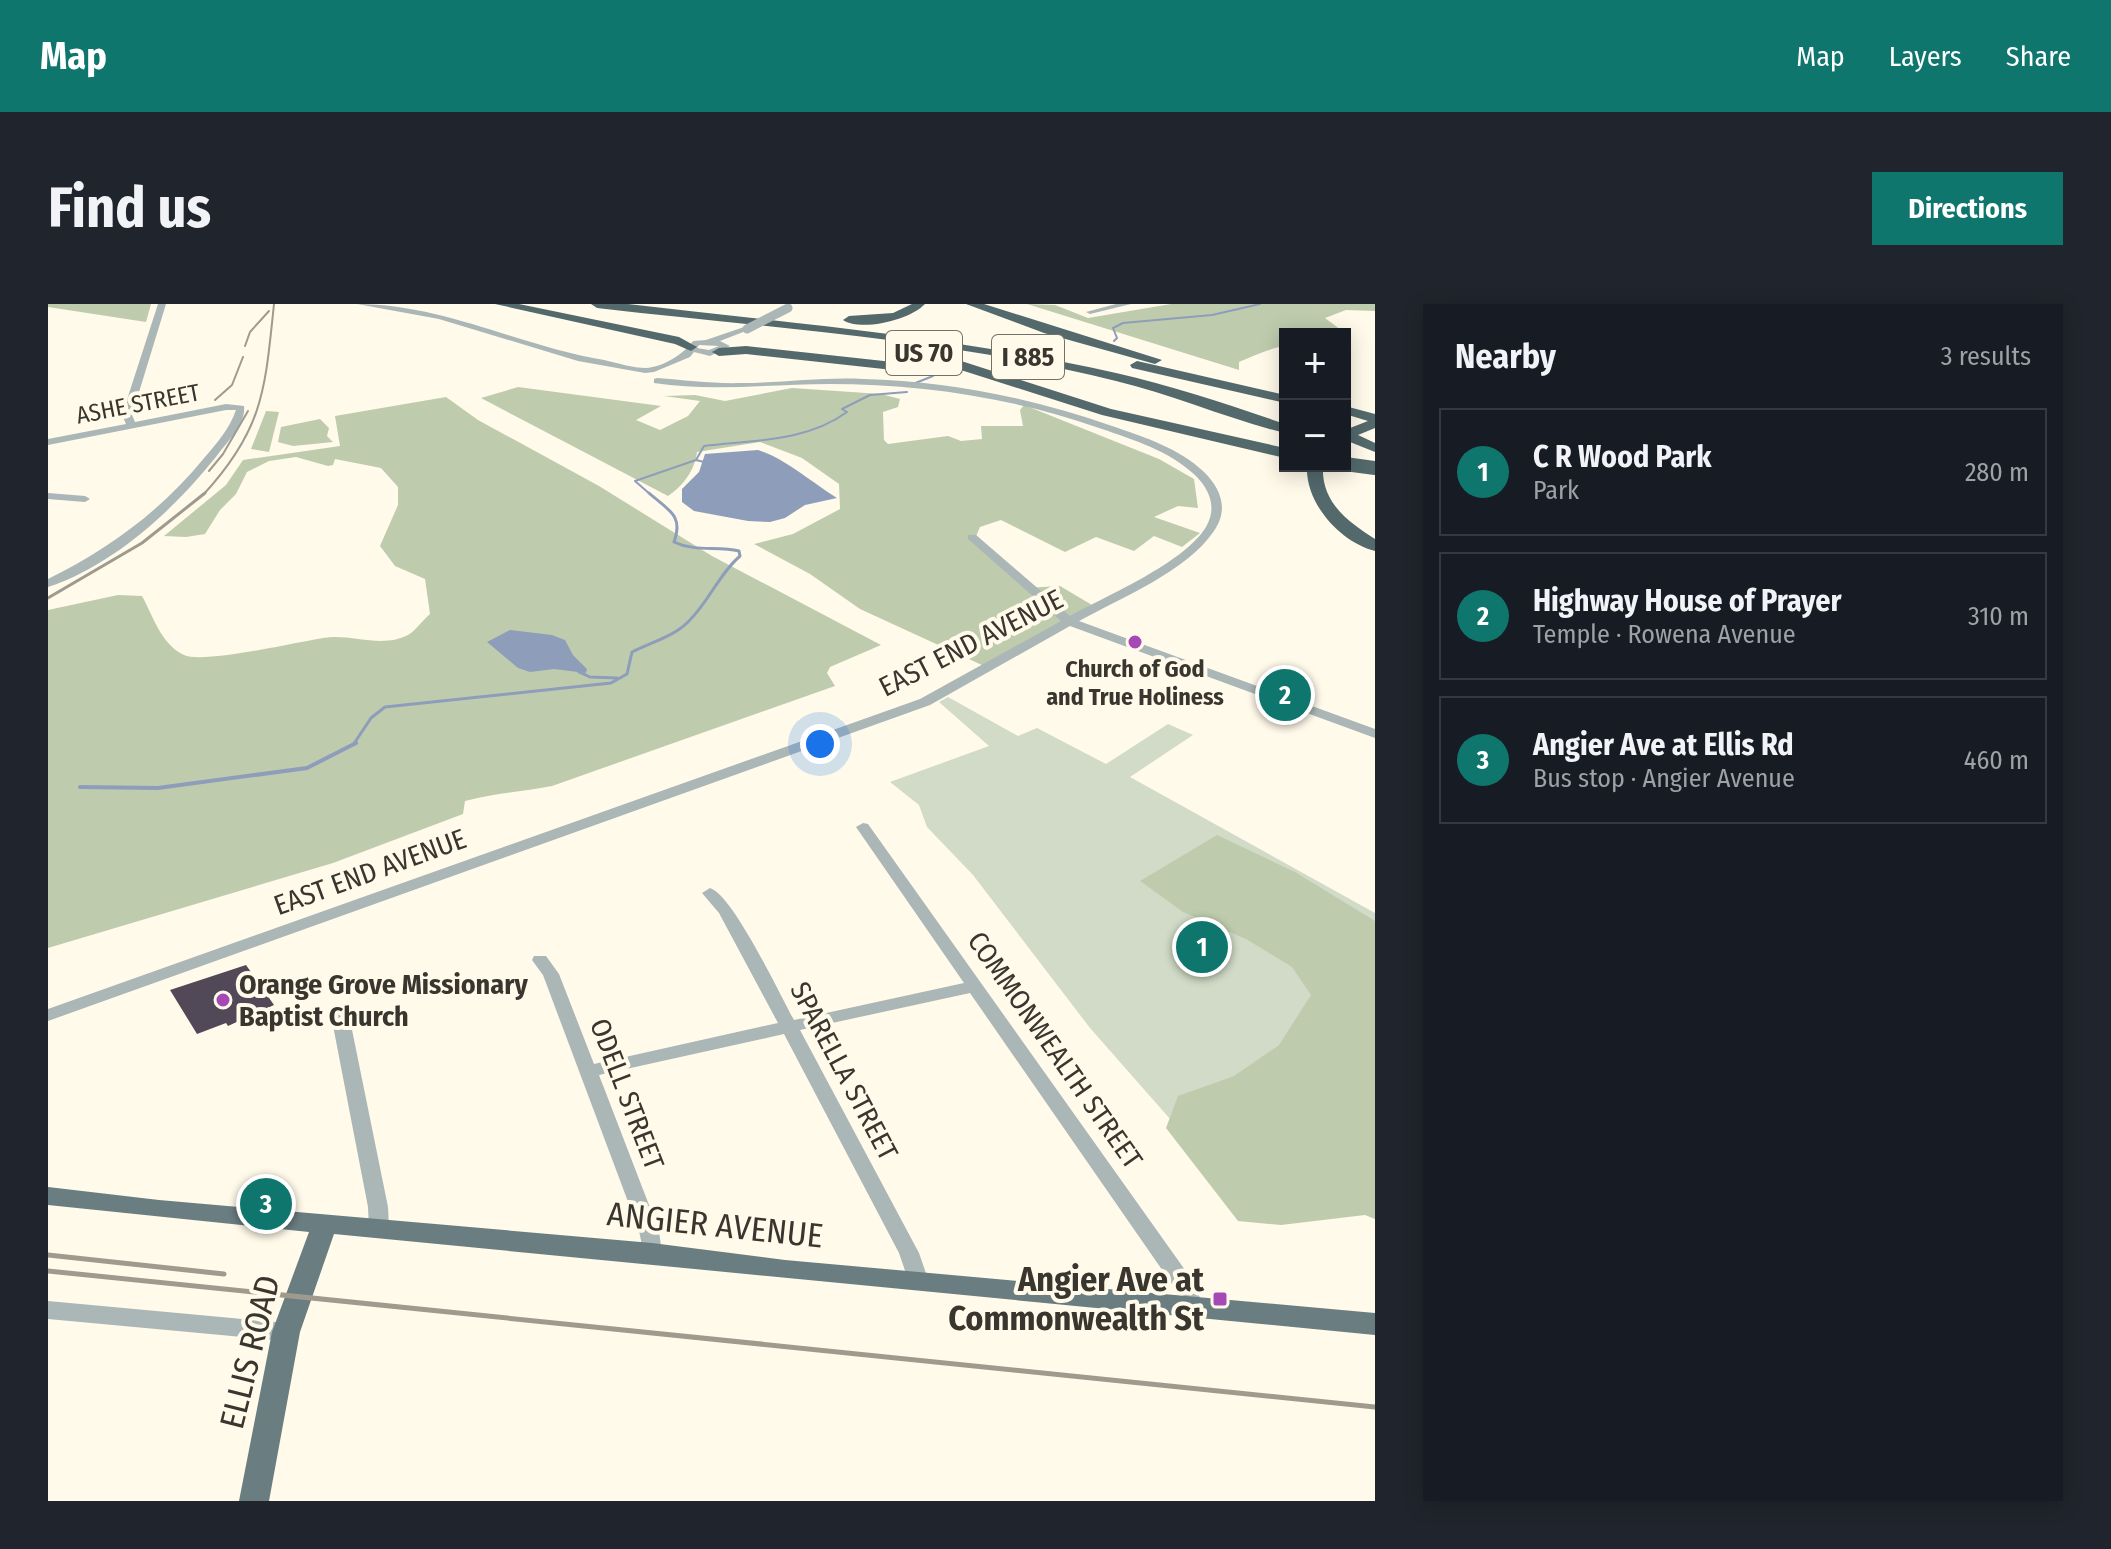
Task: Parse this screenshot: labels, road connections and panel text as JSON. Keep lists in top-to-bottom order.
{
  "streets": {
    "highway": ["US 70", "I 885"],
    "main road": ["ANGIER AVENUE", "ELLIS ROAD"],
    "street": [
      "ASHE STREET",
      "EAST END AVENUE",
      "COMMONWEALTH STREET",
      "SPARELLA STREET",
      "ODELL STREET"
    ]
  },
  "crossings": [
    ["US 70", "I 885"],
    ["COMMONWEALTH STREET", "ANGIER AVENUE"],
    ["SPARELLA STREET", "ANGIER AVENUE"],
    ["ODELL STREET", "ANGIER AVENUE"],
    ["ANGIER AVENUE", "ELLIS ROAD"]
  ],
  "places": {
    "other": ["Church of God and True Holiness", "Orange Grove Missionary Baptist Church"],
    "transit": ["Angier Ave at Commonwealth St"]
  },
  "page": {
    "header": "Map",
    "nav": ["Map", "Layers", "Share"],
    "buttons": "Directions",
    "title": "Find us",
    "heading": ["Nearby", "3 results"],
    "map_buttons": ["+", "−"],
    "list": [
      {
        "mark": "1",
        "name": "C R Wood Park",
        "note": "Park",
        "value": "280 m"
      },
      {
        "mark": "2",
        "name": "Highway House of Prayer",
        "note": "Temple · Rowena Avenue",
        "value": "310 m"
      },
      {
        "mark": "3",
        "name": "Angier Ave at Ellis Rd",
        "note": "Bus stop · Angier Avenue",
        "value": "460 m"
      }
    ],
    "pins": ["2", "1", "3"]
  }
}
